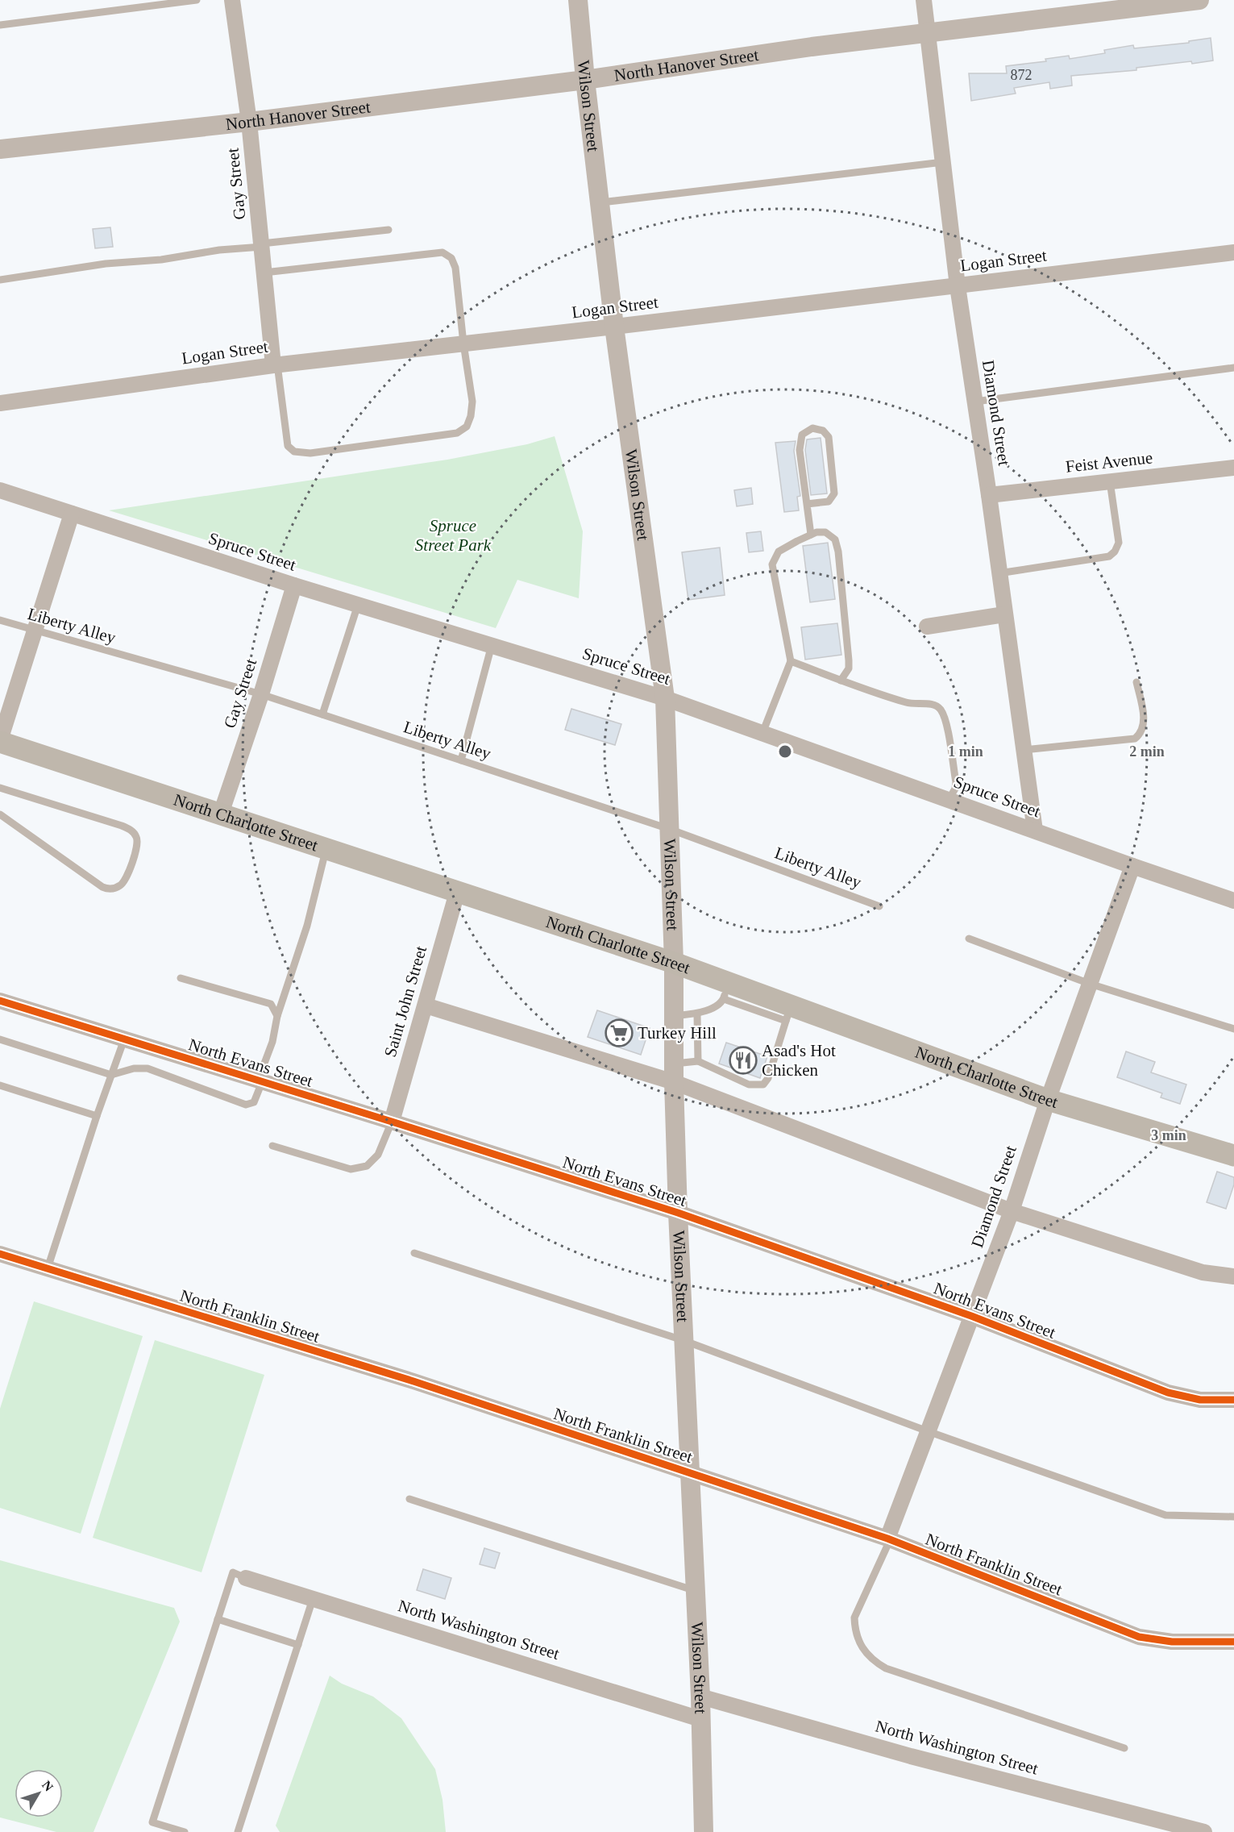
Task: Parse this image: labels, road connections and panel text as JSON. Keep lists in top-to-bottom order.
{
  "streets": {
    "main road": ["North Charlotte Street"],
    "street": [
      "North Hanover Street",
      "Wilson Street",
      "Gay Street",
      "Logan Street",
      "Diamond Street",
      "Feist Avenue",
      "Spruce Street",
      "Saint John Street",
      "North Evans Street",
      "North Franklin Street",
      "North Washington Street"
    ],
    "lane": ["Liberty Alley"]
  },
  "crossings": [
    ["North Hanover Street", "Wilson Street"],
    ["North Hanover Street", "Gay Street"],
    ["North Hanover Street", "Diamond Street"],
    ["Wilson Street", "Logan Street"],
    ["Wilson Street", "Spruce Street"],
    ["Wilson Street", "Liberty Alley"],
    ["Wilson Street", "North Charlotte Street"],
    ["Wilson Street", "North Evans Street"],
    ["Wilson Street", "North Franklin Street"],
    ["Wilson Street", "North Washington Street"],
    ["Gay Street", "Logan Street"],
    ["Gay Street", "Spruce Street"],
    ["Gay Street", "Liberty Alley"],
    ["Gay Street", "North Charlotte Street"],
    ["Logan Street", "Diamond Street"],
    ["Diamond Street", "Feist Avenue"],
    ["Diamond Street", "Spruce Street"],
    ["Diamond Street", "North Charlotte Street"],
    ["Diamond Street", "North Evans Street"],
    ["Diamond Street", "North Franklin Street"],
    ["North Charlotte Street", "Saint John Street"],
    ["Saint John Street", "North Evans Street"]
  ],
  "parks": ["Spruce Street Park"],
  "places": {
    "supermarket": ["Turkey Hill"],
    "restaurant": ["Asad's Hot Chicken"]
  },
  "house_numbers": ["872"],
  "north": "top right",
  "rings": ["1 min", "2 min", "3 min"]
}
